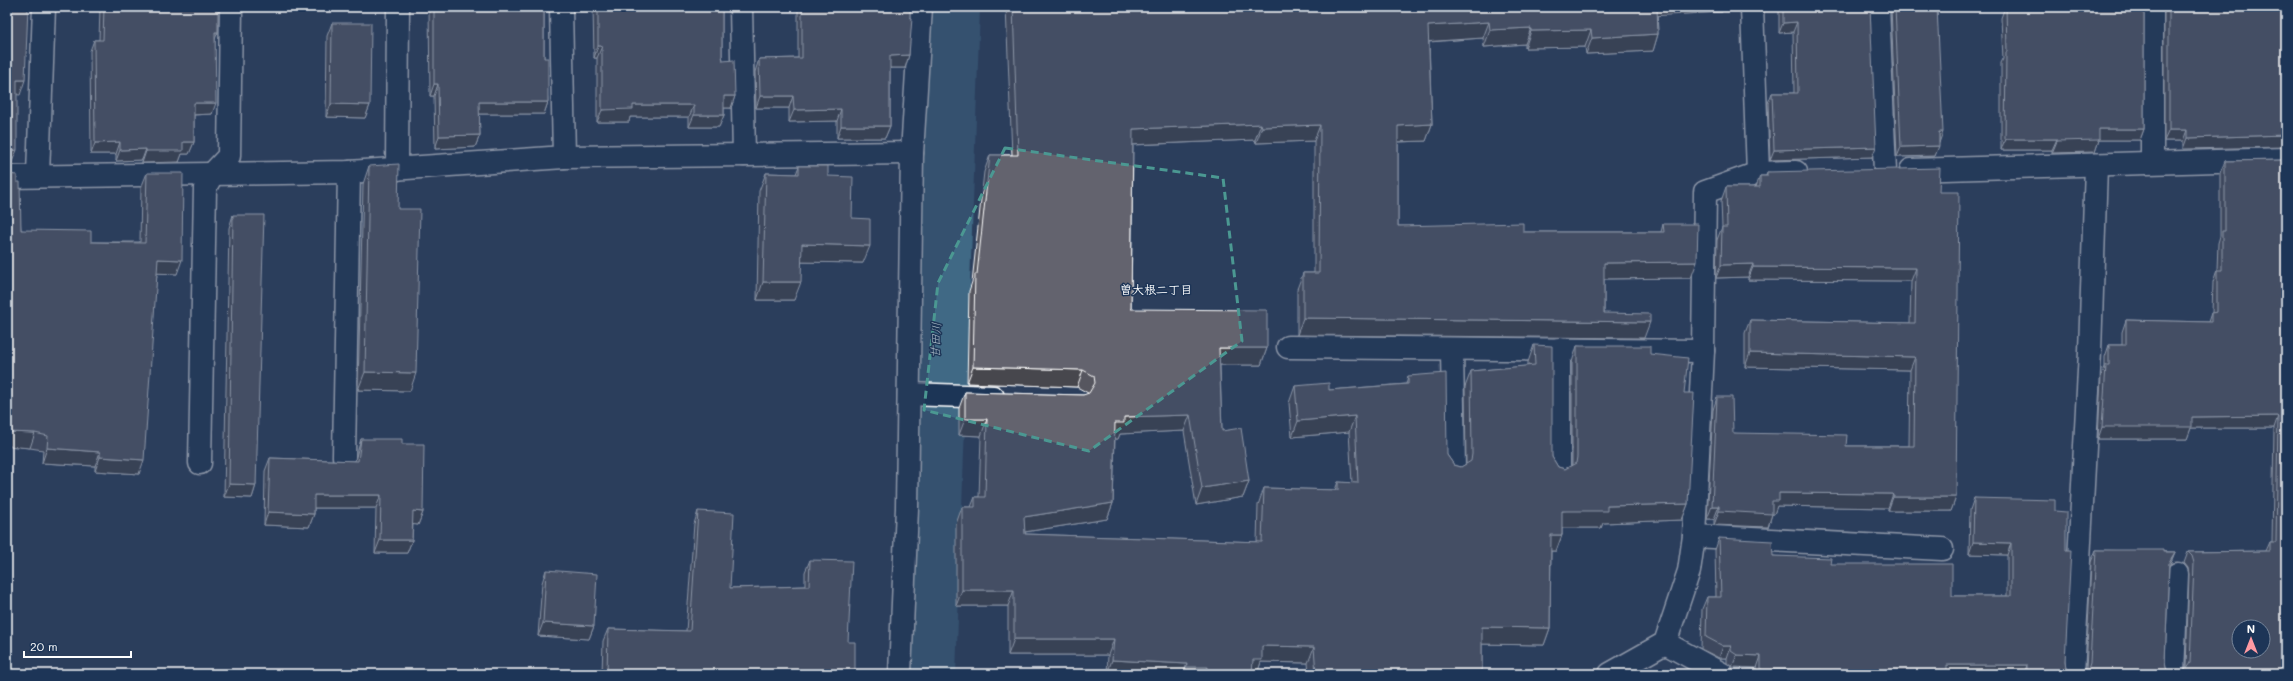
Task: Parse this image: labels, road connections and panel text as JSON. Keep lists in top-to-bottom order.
{
  "districts": ["曽大根二丁目"],
  "water": ["甘田川"],
  "scale_bar": "20 m",
  "north": "top"
}
